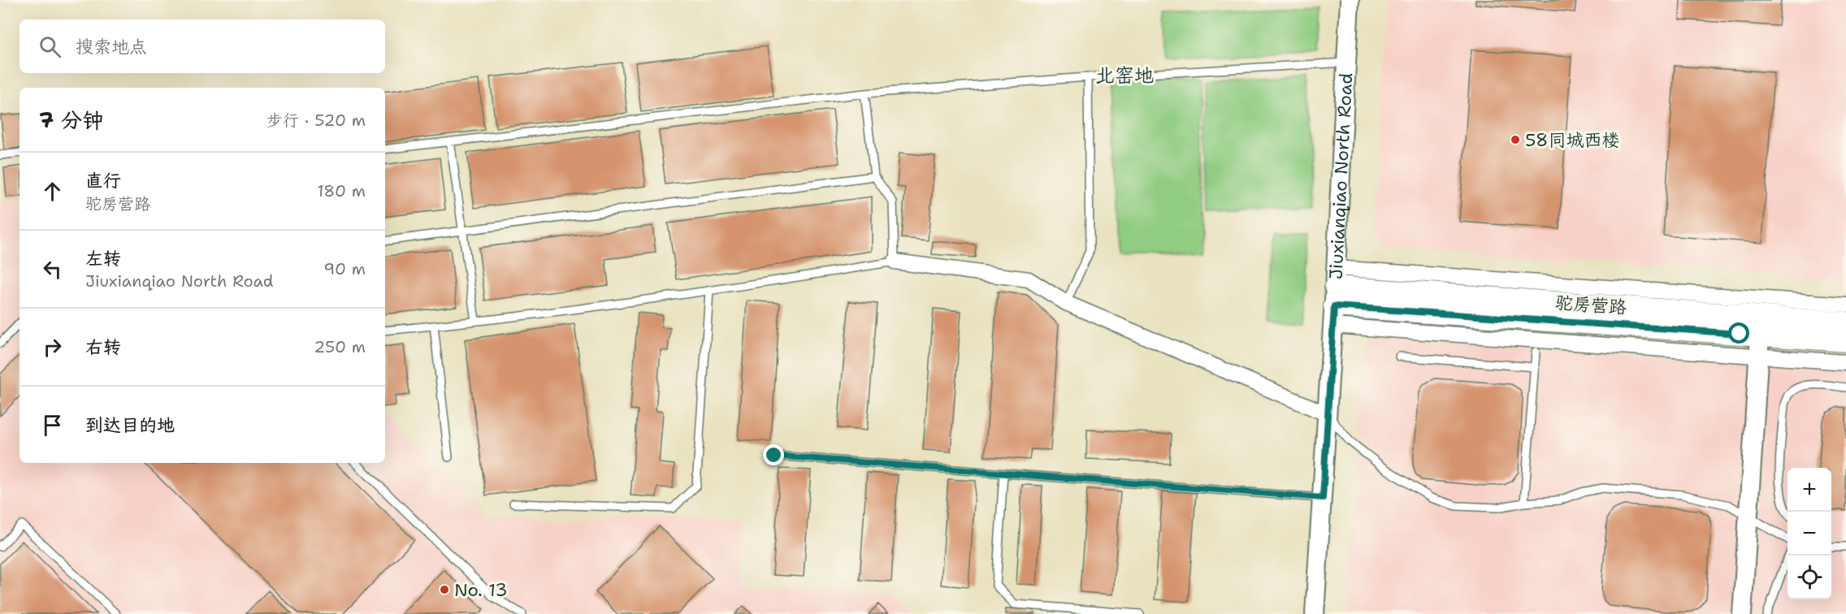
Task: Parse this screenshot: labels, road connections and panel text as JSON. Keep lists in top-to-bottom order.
{
  "streets": {
    "main road": ["驼房营路"],
    "street": ["Jiuxianqiao North Road"]
  },
  "crossings": [
    ["Jiuxianqiao North Road", "驼房营路"]
  ],
  "districts": ["北窑地"],
  "places": ["58同城西楼", "No. 13"],
  "page": {
    "search": "搜索地点",
    "heading": ["7 分钟", "步行 · 520 m"],
    "list": [
      ["直行", "驼房营路", "180 m"],
      ["左转", "Jiuxianqiao North Road", "90 m"],
      ["右转", "250 m"],
      "到达目的地"
    ],
    "map_buttons": ["+", "−"]
  }
}
